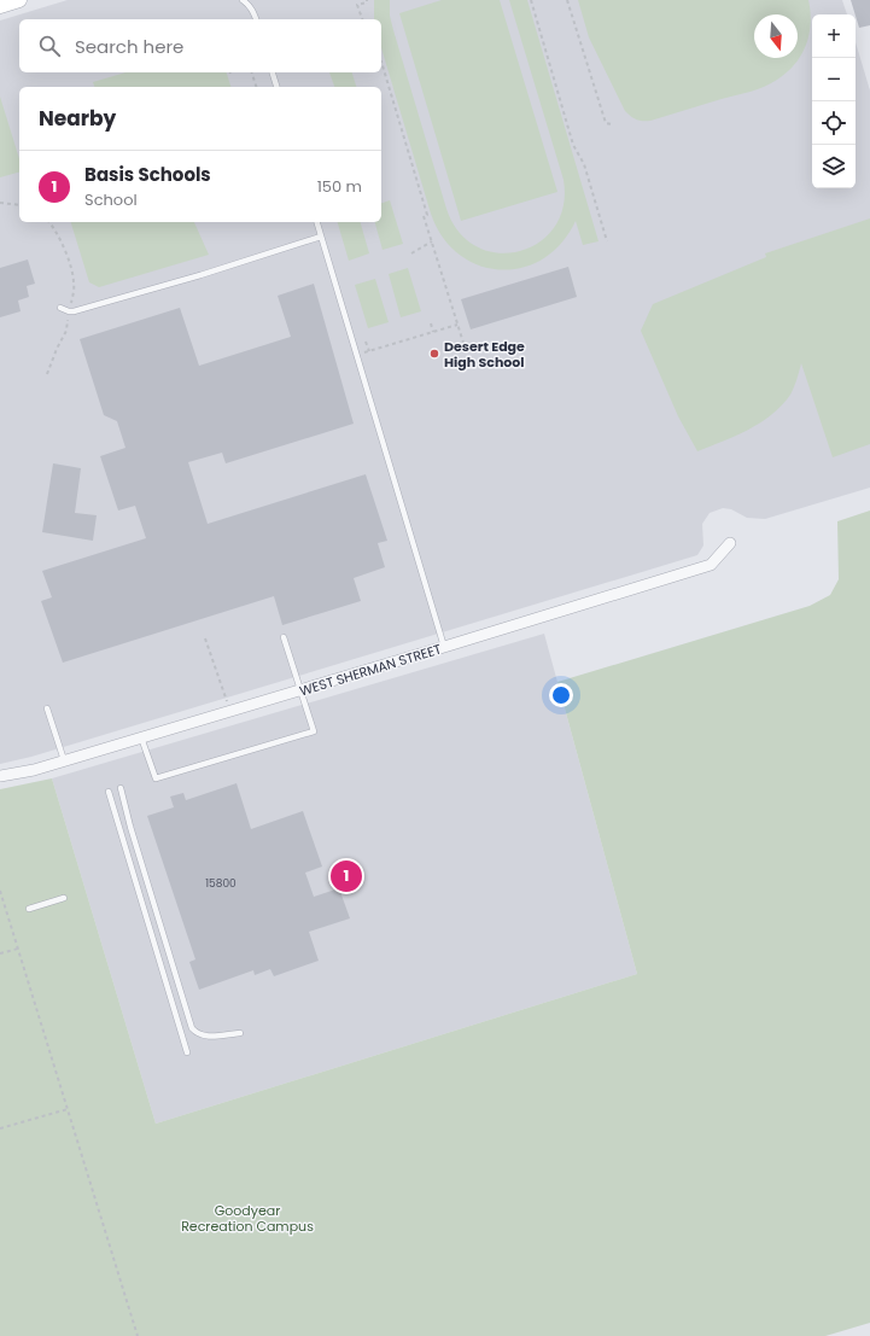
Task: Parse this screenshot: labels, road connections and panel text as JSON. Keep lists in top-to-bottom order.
{
  "streets": {
    "street": ["WEST SHERMAN STREET"]
  },
  "parks": ["Goodyear Recreation Campus"],
  "places": ["Desert Edge High School"],
  "house_numbers": ["15800"],
  "north": "bottom",
  "page": {
    "map_buttons": ["+", "−"],
    "search": "Search here",
    "heading": "Nearby",
    "list": [
      {
        "mark": "1",
        "name": "Basis Schools",
        "note": "School",
        "value": "150 m"
      }
    ],
    "pins": "1"
  }
}
